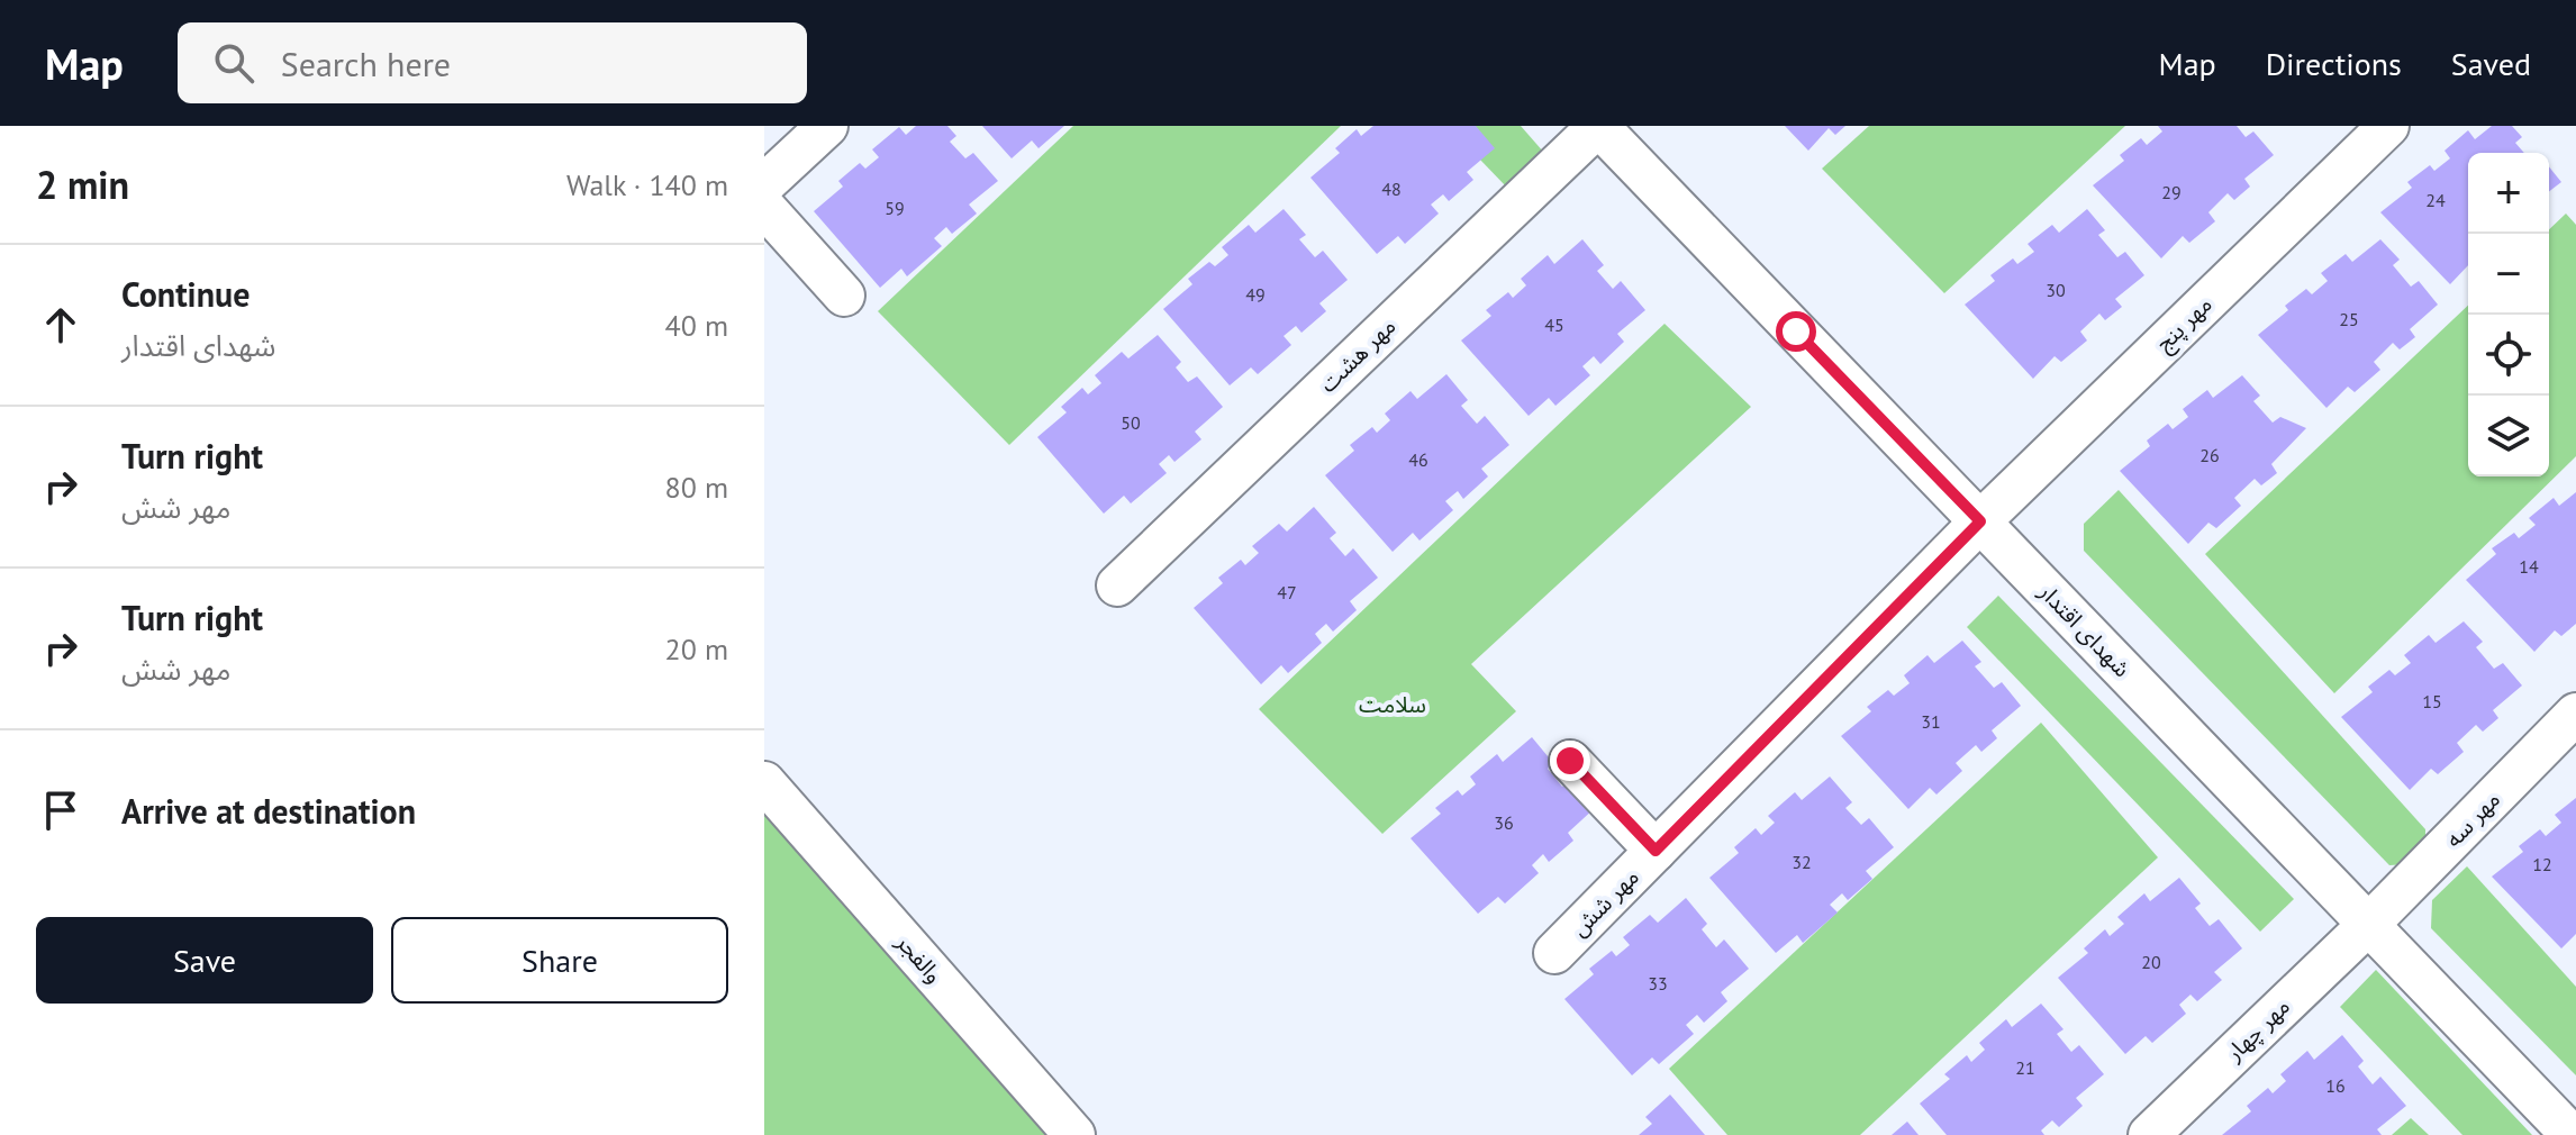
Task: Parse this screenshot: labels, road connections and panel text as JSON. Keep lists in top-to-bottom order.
{
  "streets": {
    "street": [
      "مهر پنج",
      "مهر هشت",
      "شهدای اقتدار",
      "مهر سه",
      "مهر شش",
      "والفجر",
      "مهر چهار"
    ]
  },
  "crossings": [
    ["مهر پنج", "شهدای اقتدار"],
    ["مهر پنج", "مهر شش"],
    ["مهر هشت", "شهدای اقتدار"],
    ["شهدای اقتدار", "مهر سه"],
    ["شهدای اقتدار", "مهر شش"],
    ["شهدای اقتدار", "مهر چهار"],
    ["مهر سه", "مهر چهار"]
  ],
  "parks": ["سلامت"],
  "house_numbers": [
    "48",
    "29",
    "24",
    "59",
    "30",
    "49",
    "25",
    "45",
    "50",
    "26",
    "46",
    "14",
    "47",
    "15",
    "31",
    "36",
    "32",
    "12",
    "20",
    "33",
    "21",
    "16"
  ],
  "page": {
    "header": "Map",
    "search": "Search here",
    "nav": ["Map", "Directions", "Saved"],
    "heading": ["2 min", "Walk · 140 m"],
    "map_buttons": ["+", "−"],
    "list": [
      ["Continue", "شهدای اقتدار", "40 m"],
      ["Turn right", "مهر شش", "80 m"],
      ["Turn right", "مهر شش", "20 m"],
      "Arrive at destination"
    ],
    "buttons": ["Save", "Share"]
  }
}
